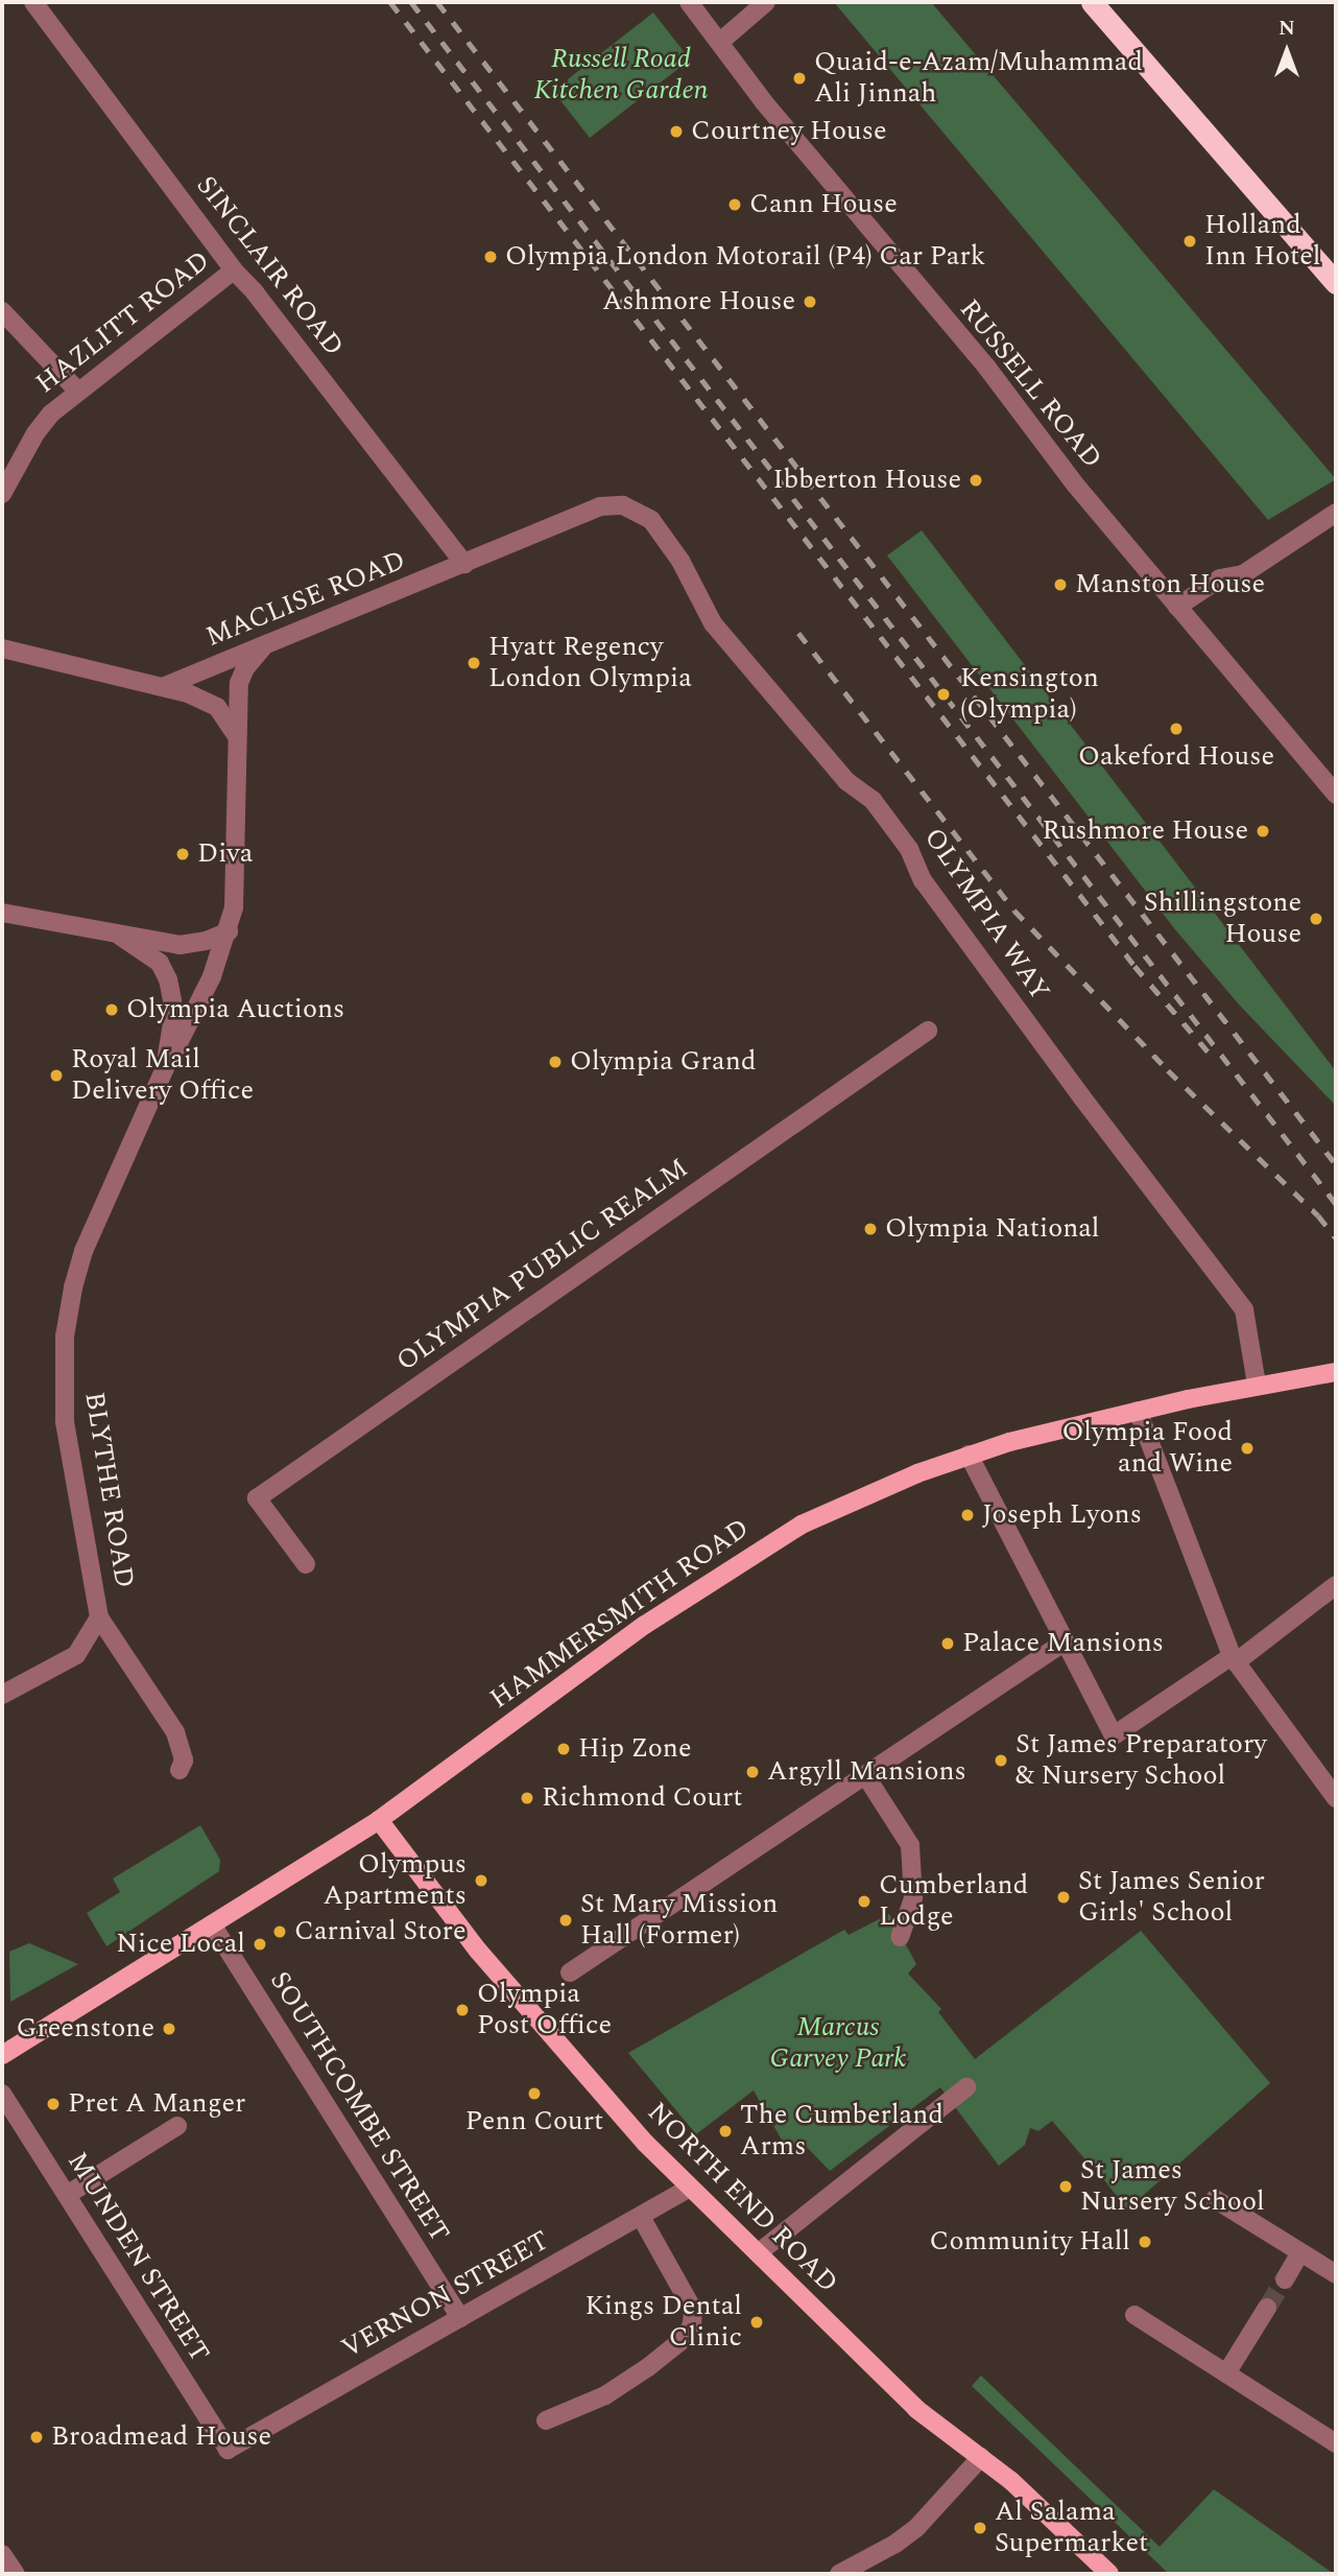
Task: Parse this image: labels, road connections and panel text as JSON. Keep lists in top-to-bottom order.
{
  "streets": {
    "main road": ["HAMMERSMITH ROAD", "NORTH END ROAD"],
    "street": [
      "SINCLAIR ROAD",
      "HAZLITT ROAD",
      "RUSSELL ROAD",
      "MACLISE ROAD",
      "OLYMPIA WAY",
      "OLYMPIA PUBLIC REALM",
      "BLYTHE ROAD",
      "SOUTHCOMBE STREET",
      "MUNDEN STREET",
      "VERNON STREET"
    ]
  },
  "crossings": [
    ["SINCLAIR ROAD", "HAZLITT ROAD"],
    ["SINCLAIR ROAD", "MACLISE ROAD"],
    ["MACLISE ROAD", "OLYMPIA WAY"],
    ["OLYMPIA WAY", "HAMMERSMITH ROAD"],
    ["HAMMERSMITH ROAD", "SOUTHCOMBE STREET"],
    ["HAMMERSMITH ROAD", "NORTH END ROAD"],
    ["SOUTHCOMBE STREET", "VERNON STREET"],
    ["NORTH END ROAD", "VERNON STREET"],
    ["MUNDEN STREET", "VERNON STREET"]
  ],
  "parks": ["Russell Road Kitchen Garden", "Marcus Garvey Park"],
  "places": [
    "Quaid-e-Azam/Muhammad Ali Jinnah",
    "Courtney House",
    "Cann House",
    "Holland Inn Hotel",
    "Olympia London Motorail (P4) Car Park",
    "Ashmore House",
    "Ibberton House",
    "Manston House",
    "Hyatt Regency London Olympia",
    "Kensington (Olympia)",
    "Oakeford House",
    "Rushmore House",
    "Diva",
    "Shillingstone House",
    "Olympia Auctions",
    "Olympia Grand",
    "Royal Mail Delivery Office",
    "Olympia National",
    "Olympia Food and Wine",
    "Joseph Lyons",
    "Palace Mansions",
    "Hip Zone",
    "St James Preparatory & Nursery School",
    "Argyll Mansions",
    "Richmond Court",
    "Olympus Apartments",
    "St James Senior Girls' School",
    "Cumberland Lodge",
    "St Mary Mission Hall (Former)",
    "Carnival Store",
    "Nice Local",
    "Olympia Post Office",
    "Greenstone",
    "Penn Court",
    "Pret A Manger",
    "The Cumberland Arms",
    "St James Nursery School",
    "Community Hall",
    "Kings Dental Clinic",
    "Broadmead House",
    "Al Salama Supermarket"
  ],
  "north": "top"
}
